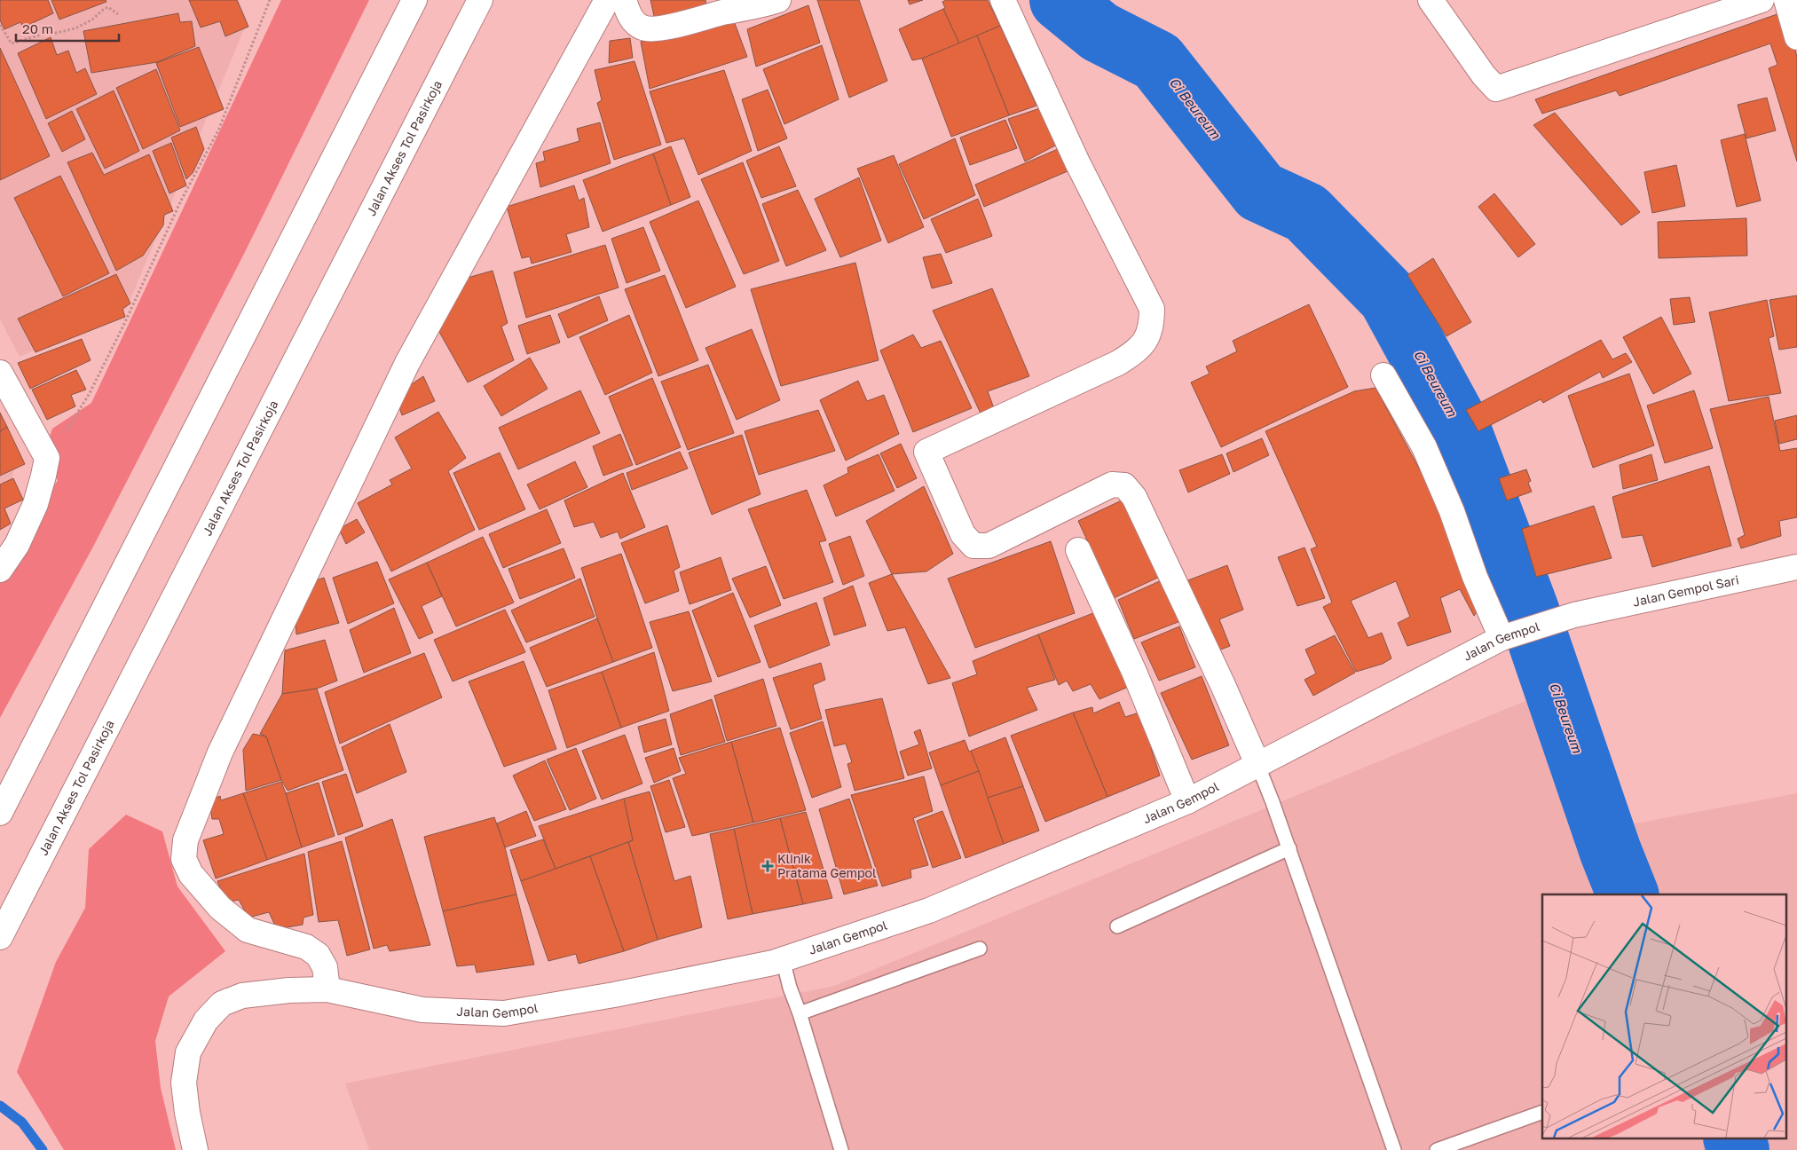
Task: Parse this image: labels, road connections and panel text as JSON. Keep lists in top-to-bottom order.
{
  "streets": {
    "main road": ["Jalan Akses Tol Pasirkoja", "Jalan Gempol Sari", "Jalan Gempol"]
  },
  "crossings": [
    ["Jalan Gempol Sari", "Jalan Gempol"]
  ],
  "water": ["Ci Beureum"],
  "places": {
    "health": ["Klinik Pratama Gempol"]
  },
  "scale_bar": "20 m"
}
